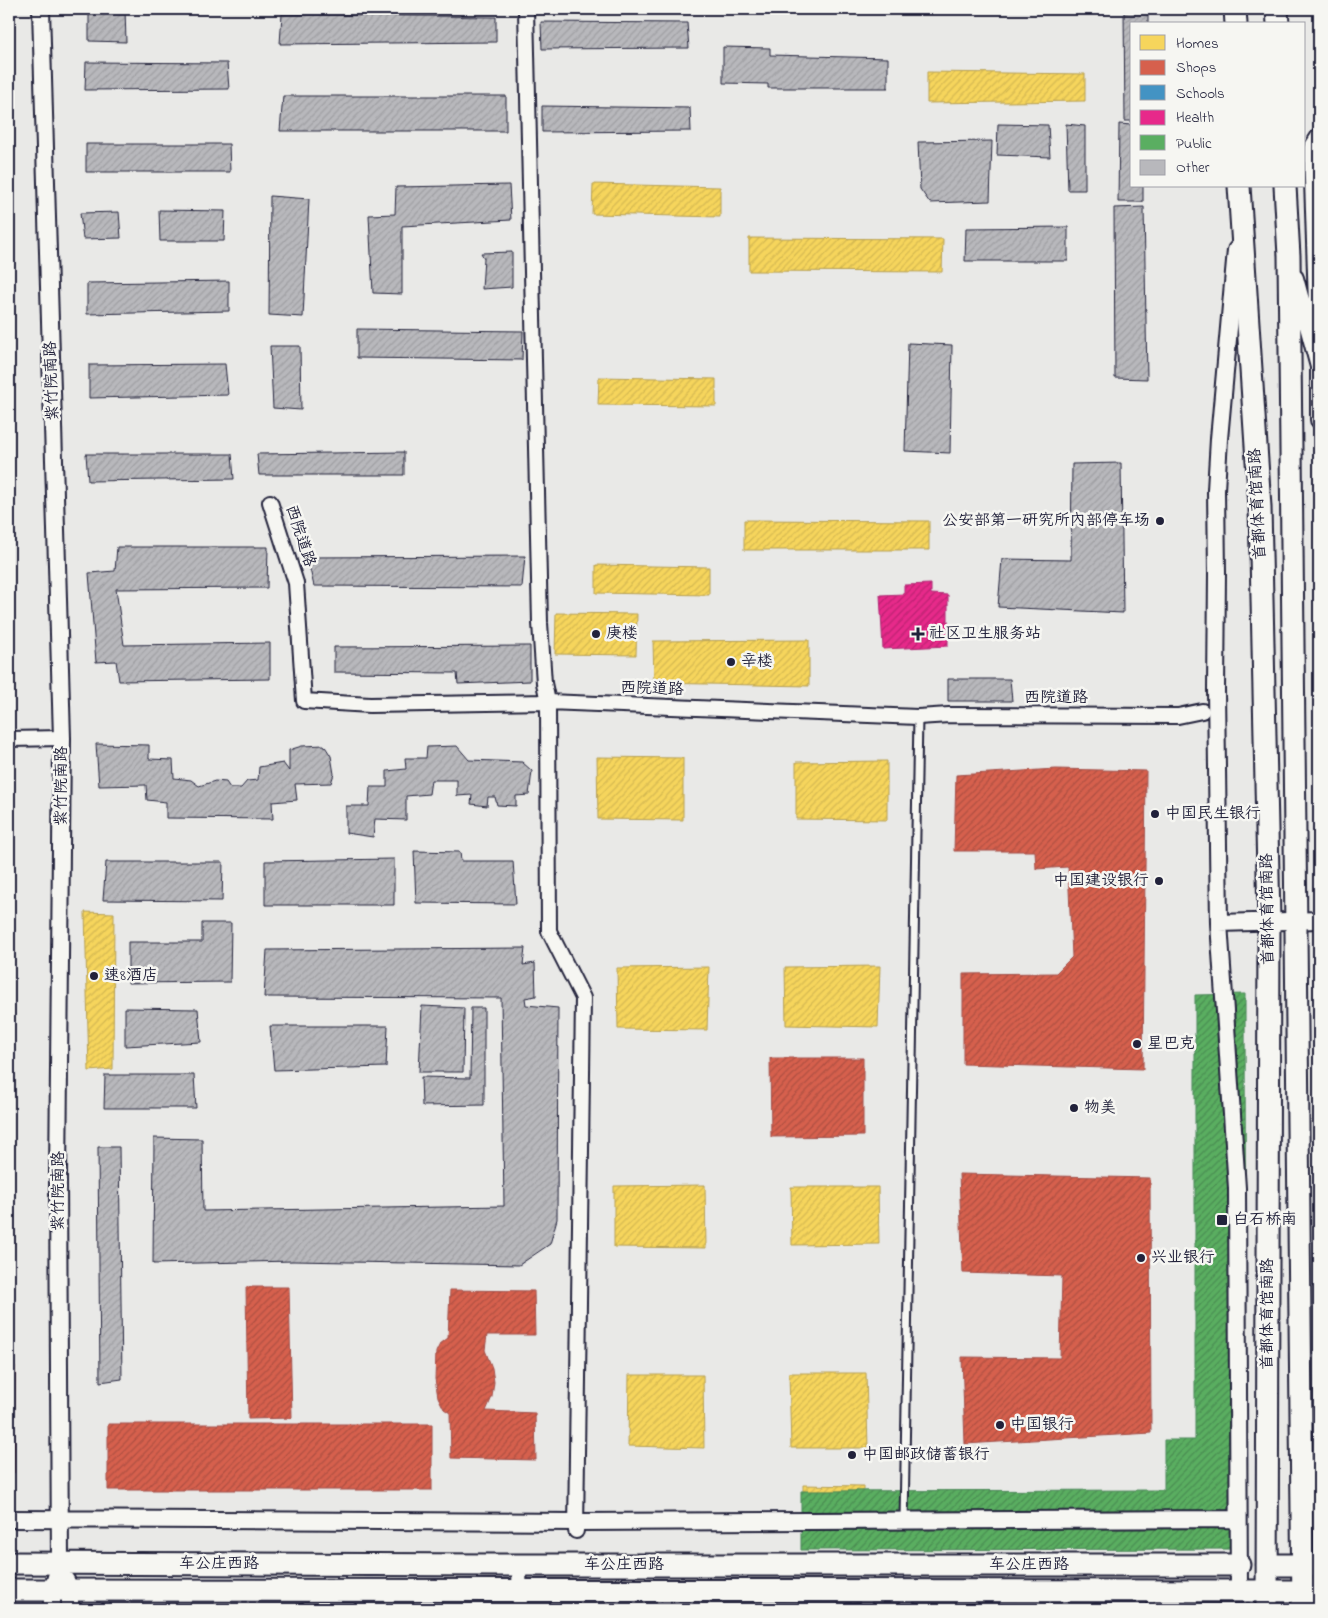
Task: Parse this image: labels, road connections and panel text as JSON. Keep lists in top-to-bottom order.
{
  "streets": {
    "main road": ["首都体育馆南路", "车公庄西路"],
    "street": ["紫竹院南路", "西院道路"]
  },
  "crossings": [
    ["紫竹院南路", "车公庄西路"],
    ["首都体育馆南路", "车公庄西路"]
  ],
  "places": {
    "other": [
      "公安部第一研究所内部停车场",
      "庚楼",
      "辛楼",
      "中国民生银行",
      "中国建设银行",
      "速8酒店",
      "星巴克",
      "物美",
      "兴业银行",
      "中国银行",
      "中国邮政储蓄银行"
    ],
    "health": ["社区卫生服务站"],
    "transit": ["白石桥南"]
  },
  "legend": [
    "Homes",
    "Shops",
    "Schools",
    "Health",
    "Public",
    "Other"
  ]
}
